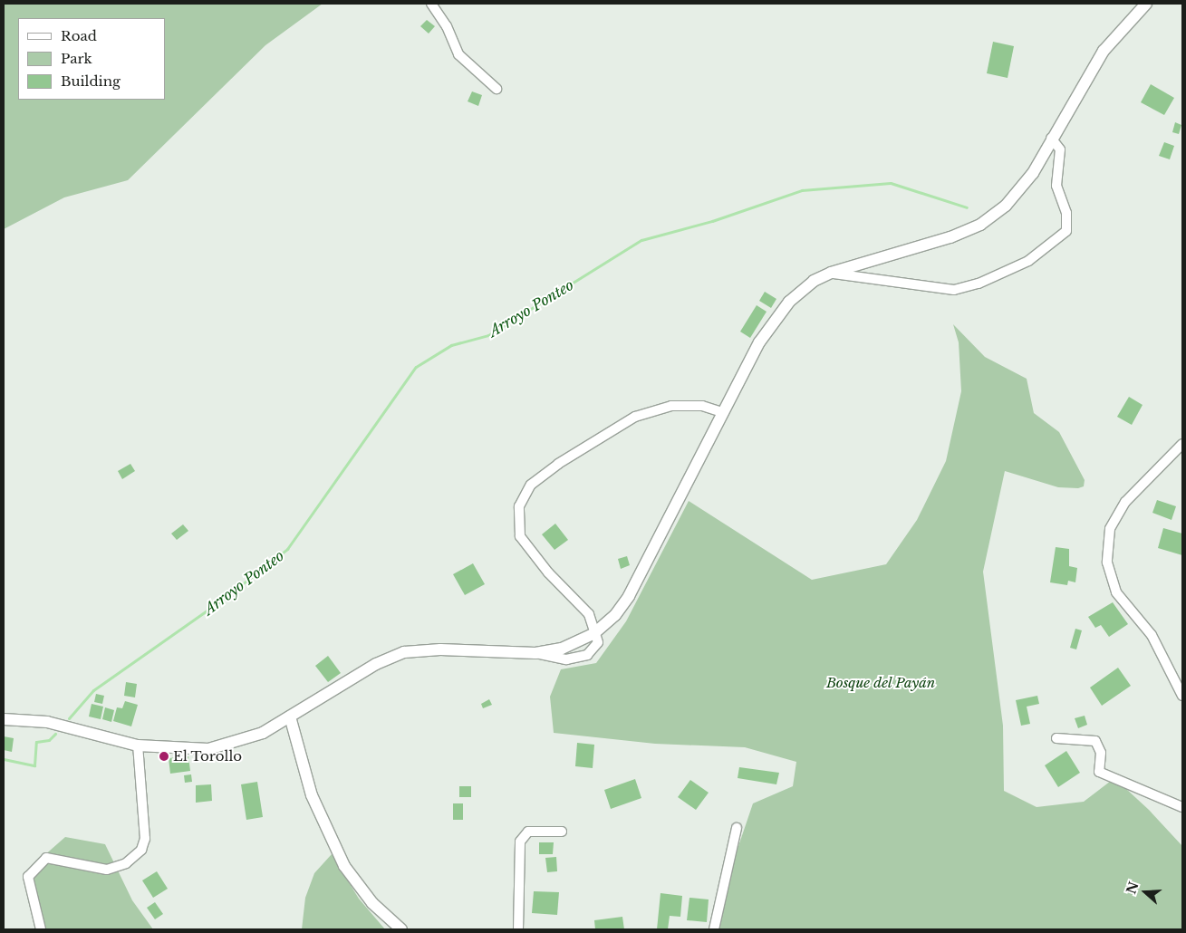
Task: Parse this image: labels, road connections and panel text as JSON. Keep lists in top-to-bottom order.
{
  "water": ["Arroyo Ponteo"],
  "parks": ["Bosque del Payán"],
  "places": ["El Torollo"],
  "legend": ["Road", "Park", "Building"],
  "north": "left"
}
